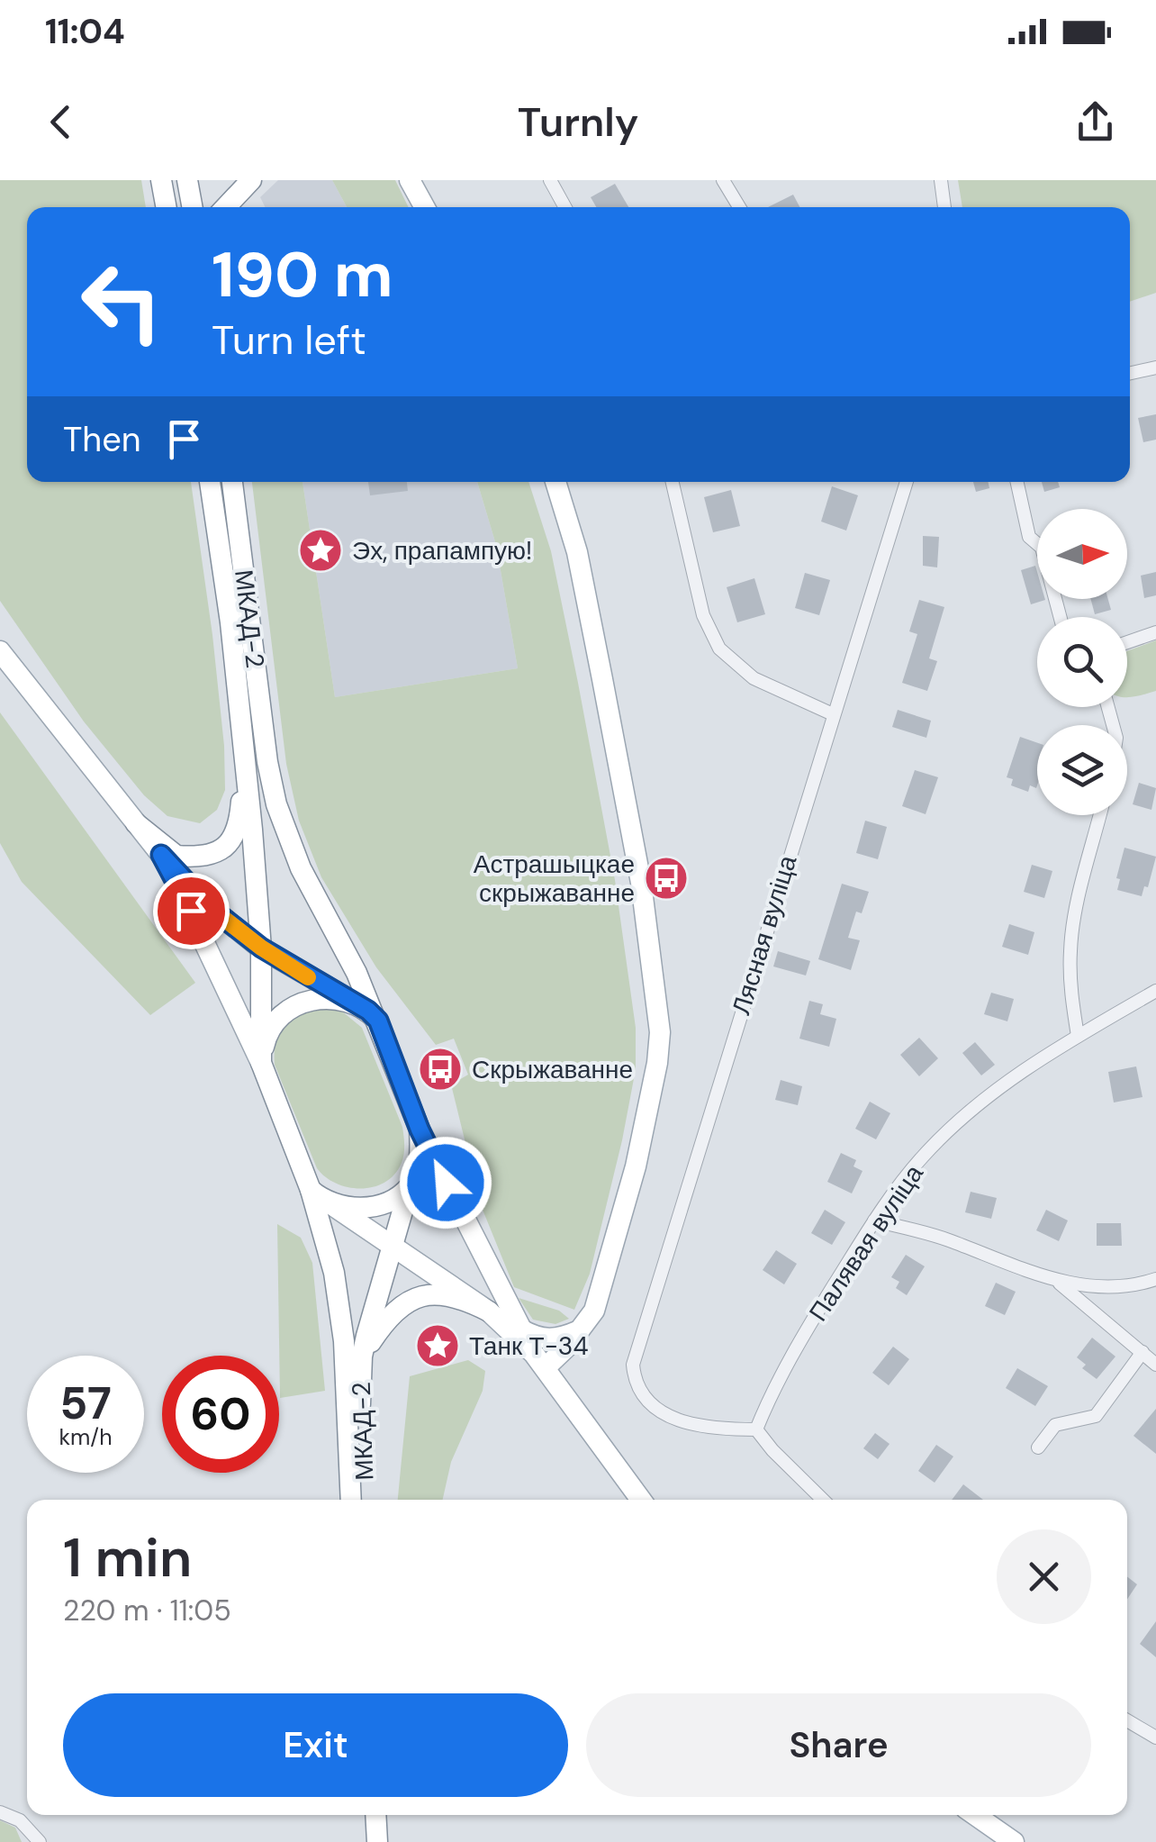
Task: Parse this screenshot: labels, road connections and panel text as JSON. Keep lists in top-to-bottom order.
{
  "streets": {
    "main road": ["МКАД-2"],
    "street": ["Лясная вуліца", "Палявая вуліца"]
  },
  "crossings": [
    ["Лясная вуліца", "Палявая вуліца"]
  ],
  "places": {
    "place": ["Эх, прапампую!", "Танк Т-34"],
    "bus stop": ["Астрашыцкае скрыжаванне", "Скрыжаванне"]
  },
  "north": "right",
  "page": {
    "status": "11:04",
    "header": "Turnly",
    "turn": ["190 m", "Turn left"],
    "then": "Then",
    "speed": "57 km/h",
    "limit": "60",
    "heading": ["1 min", "220 m · 11:05"],
    "buttons": ["Exit", "Share"]
  }
}
